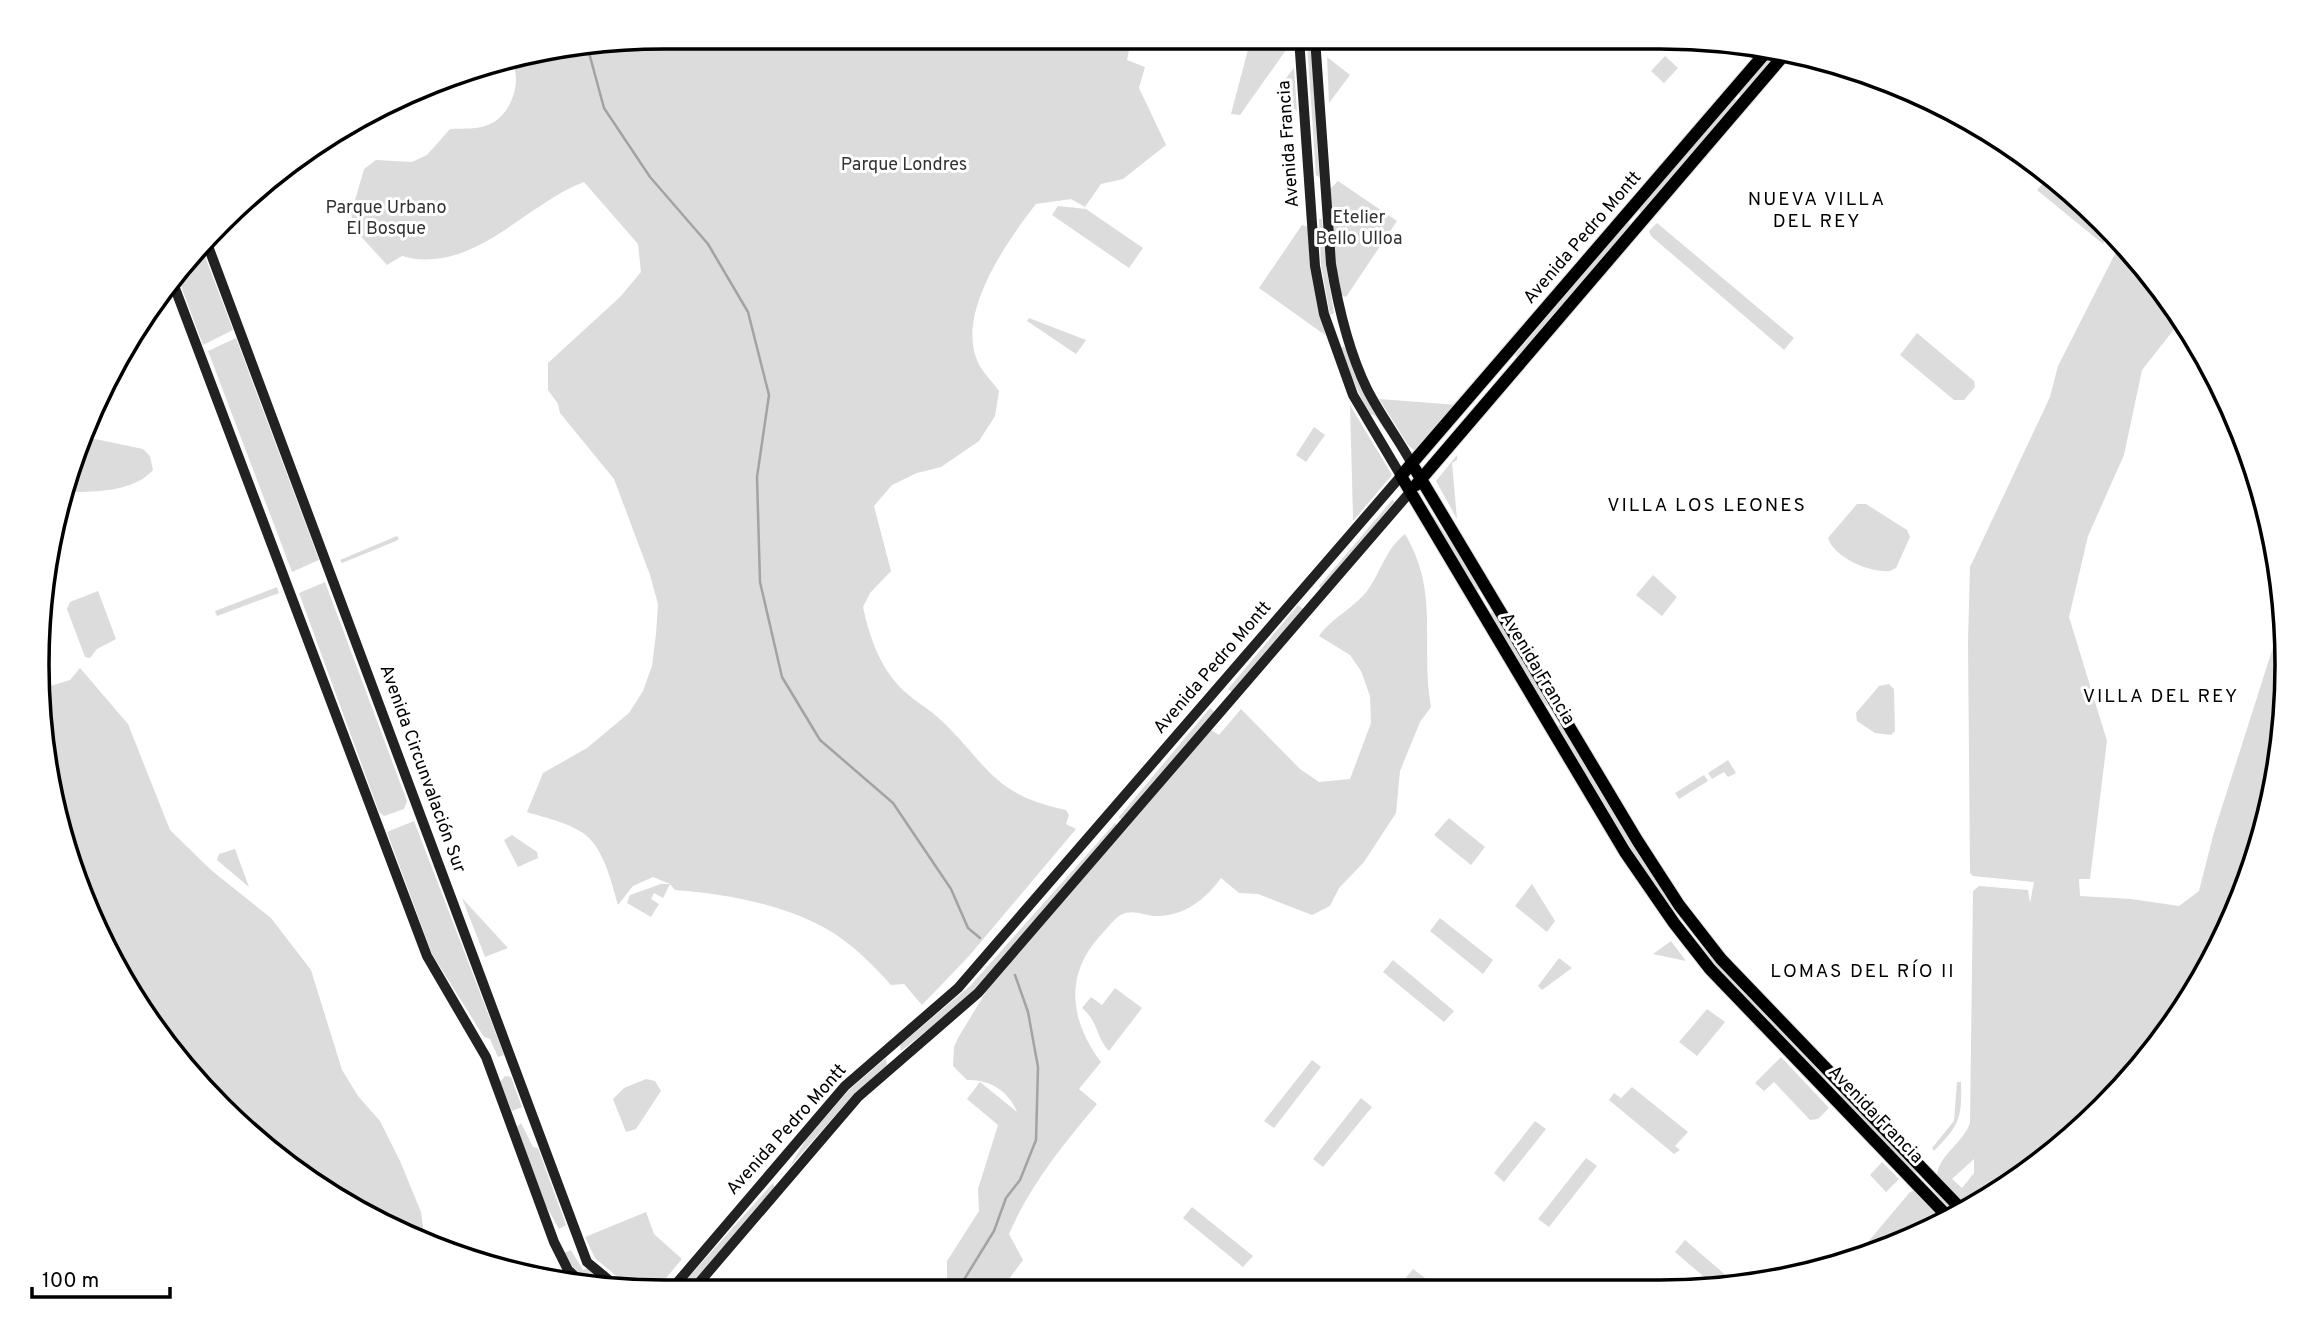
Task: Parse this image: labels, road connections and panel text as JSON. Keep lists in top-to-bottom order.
{
  "streets": {
    "main road": ["Avenida Francia", "Avenida Pedro Montt", "Avenida Circunvalación Sur"]
  },
  "crossings": [
    ["Avenida Francia", "Avenida Pedro Montt"]
  ],
  "districts": [
    "NUEVA VILLA DEL REY",
    "VILLA LOS LEONES",
    "VILLA DEL REY",
    "LOMAS DEL RÍO II"
  ],
  "parks": ["Parque Londres", "Parque Urbano El Bosque", "Etelier Bello Ulloa"],
  "scale_bar": "100 m"
}
